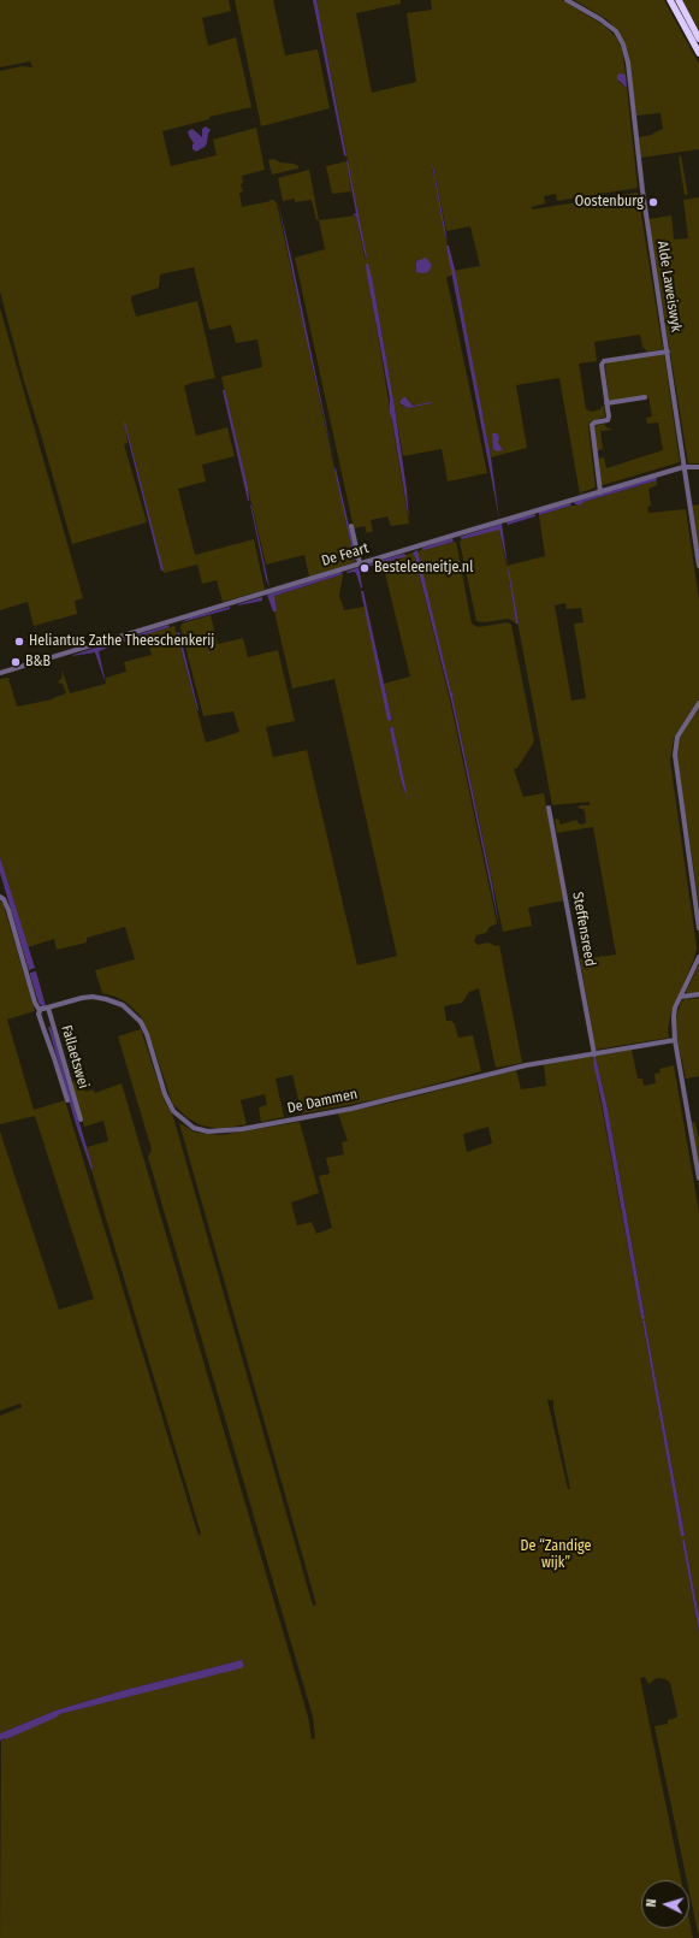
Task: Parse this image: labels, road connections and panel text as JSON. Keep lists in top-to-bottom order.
{
  "streets": {
    "street": [
      "Alde Laweiswyk",
      "De Feart",
      "Steffensreed",
      "Fallaetswei",
      "De Dammen"
    ]
  },
  "crossings": [
    ["Alde Laweiswyk", "De Feart"],
    ["Steffensreed", "De Dammen"],
    ["Fallaetswei", "De Dammen"]
  ],
  "parks": ["De “Zandige wijk”"],
  "places": [
    "Oostenburg",
    "Besteleeneitje.nl",
    "Heliantus Zathe Theeschenkerij",
    "B&B"
  ],
  "north": "left"
}
